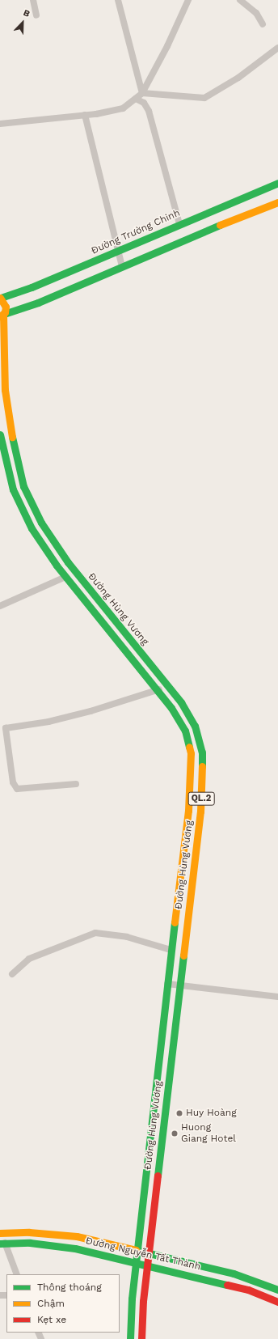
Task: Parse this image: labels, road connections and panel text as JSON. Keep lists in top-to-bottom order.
{
  "streets": {
    "main road": [
      "Đường Trường Chinh",
      "Đường Hùng Vương",
      "QL.2",
      "Đường Nguyễn Tất Thành"
    ]
  },
  "crossings": [
    ["Đường Trường Chinh", "QL.2"],
    ["Đường Hùng Vương", "QL.2"],
    ["Đường Hùng Vương", "Đường Nguyễn Tất Thành"]
  ],
  "places": ["Huy Hoàng", "Huong Giang Hotel"],
  "legend": ["Thông thoáng", "Chậm", "Kẹt xe"],
  "north": "top right"
}
